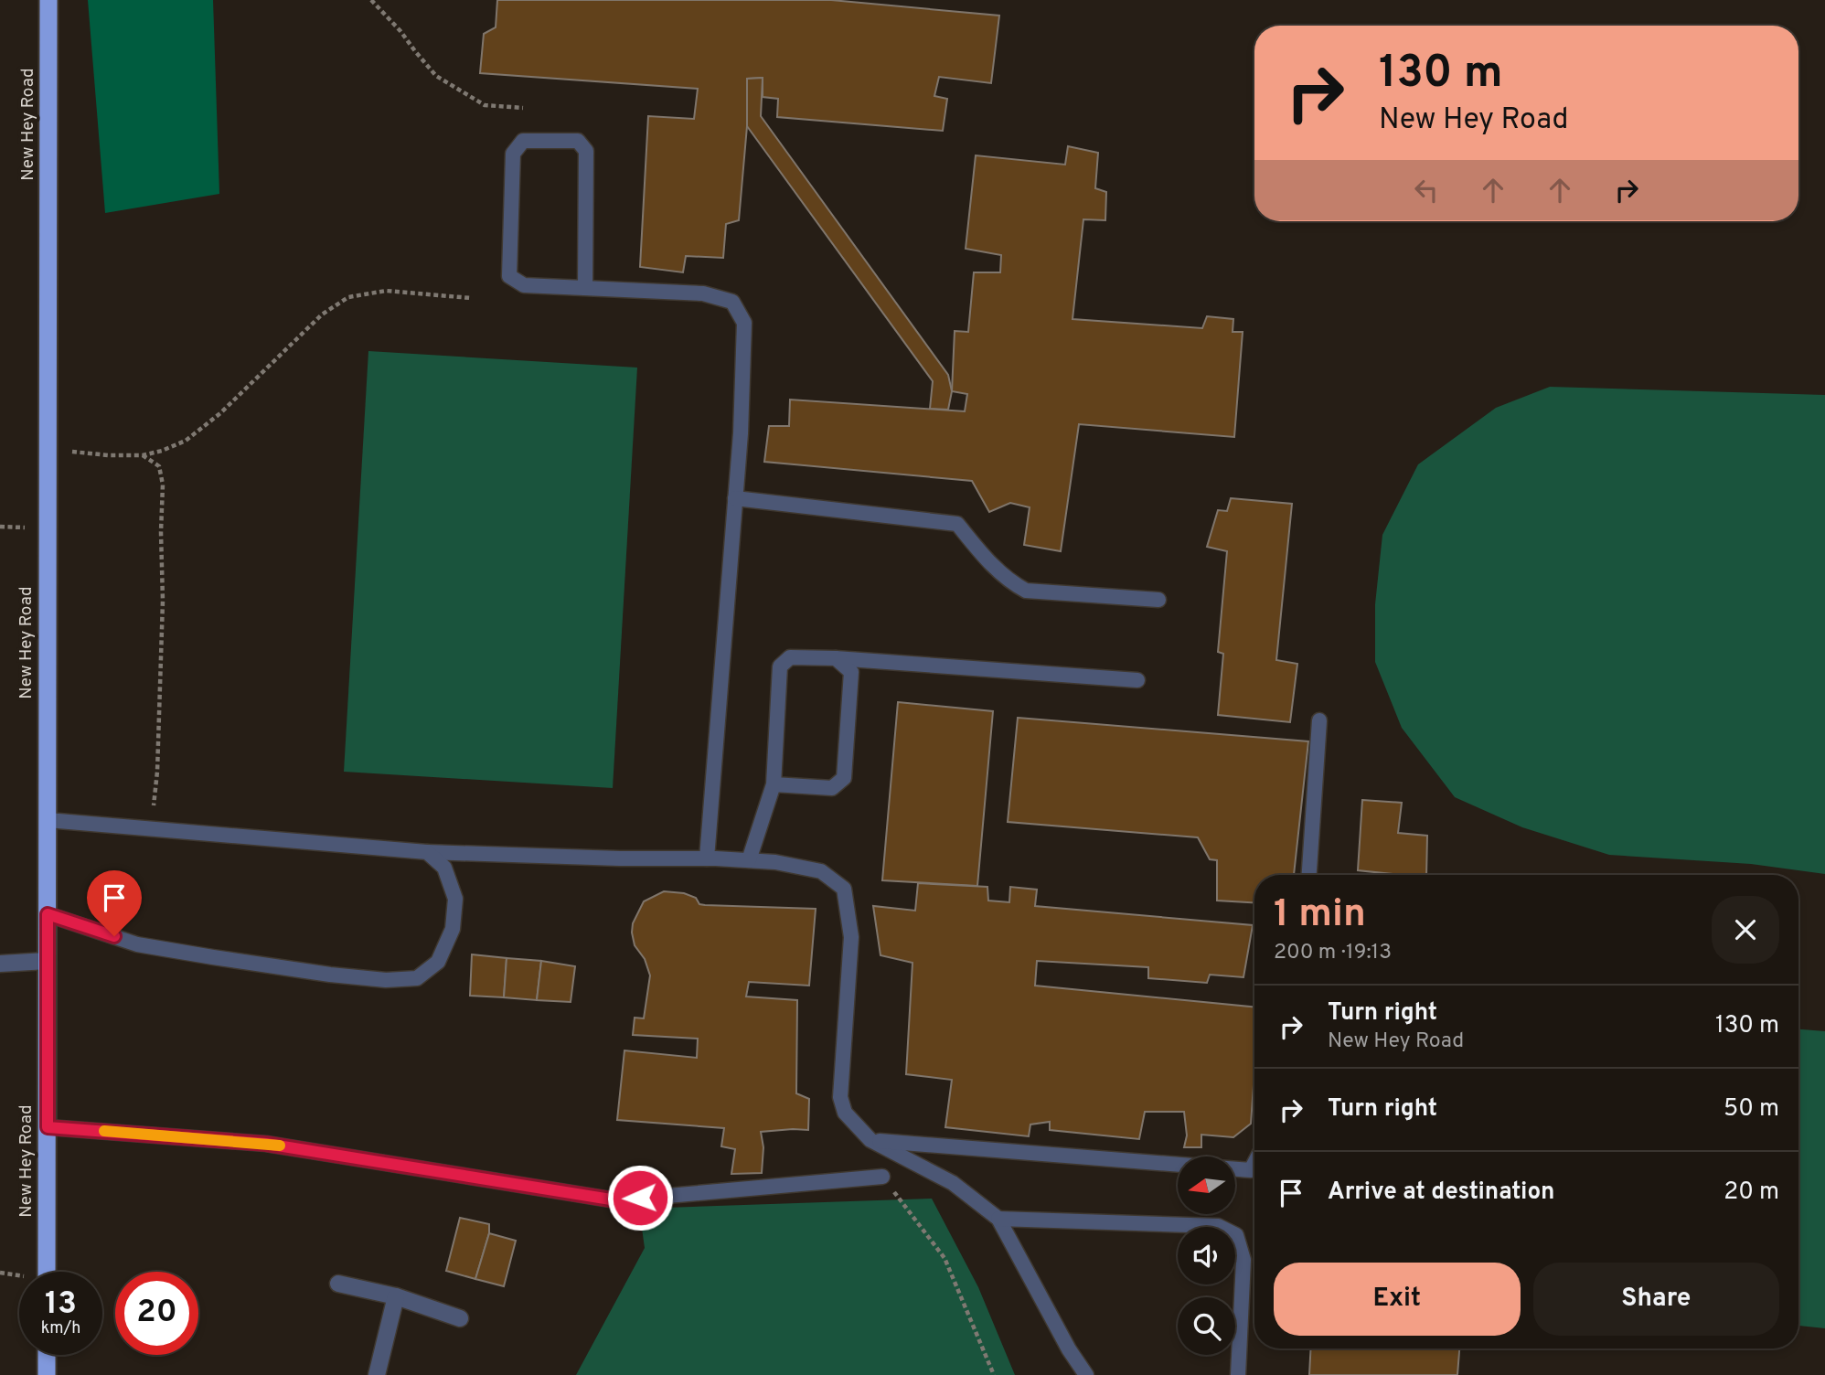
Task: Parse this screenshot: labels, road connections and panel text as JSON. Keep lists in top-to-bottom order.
{
  "streets": {
    "highway": ["New Hey Road"]
  },
  "north": "left",
  "page": {
    "turn": ["130 m", "New Hey Road"],
    "heading": ["1 min", "200 m · 19:13"],
    "list": [
      {
        "name": "Turn right",
        "note": "New Hey Road",
        "value": "130 m"
      },
      {
        "name": "Turn right",
        "value": "50 m"
      },
      {
        "name": "Arrive at destination",
        "value": "20 m"
      }
    ],
    "buttons": ["Exit", "Share"],
    "speed": "13 km/h",
    "limit": "20"
  }
}
